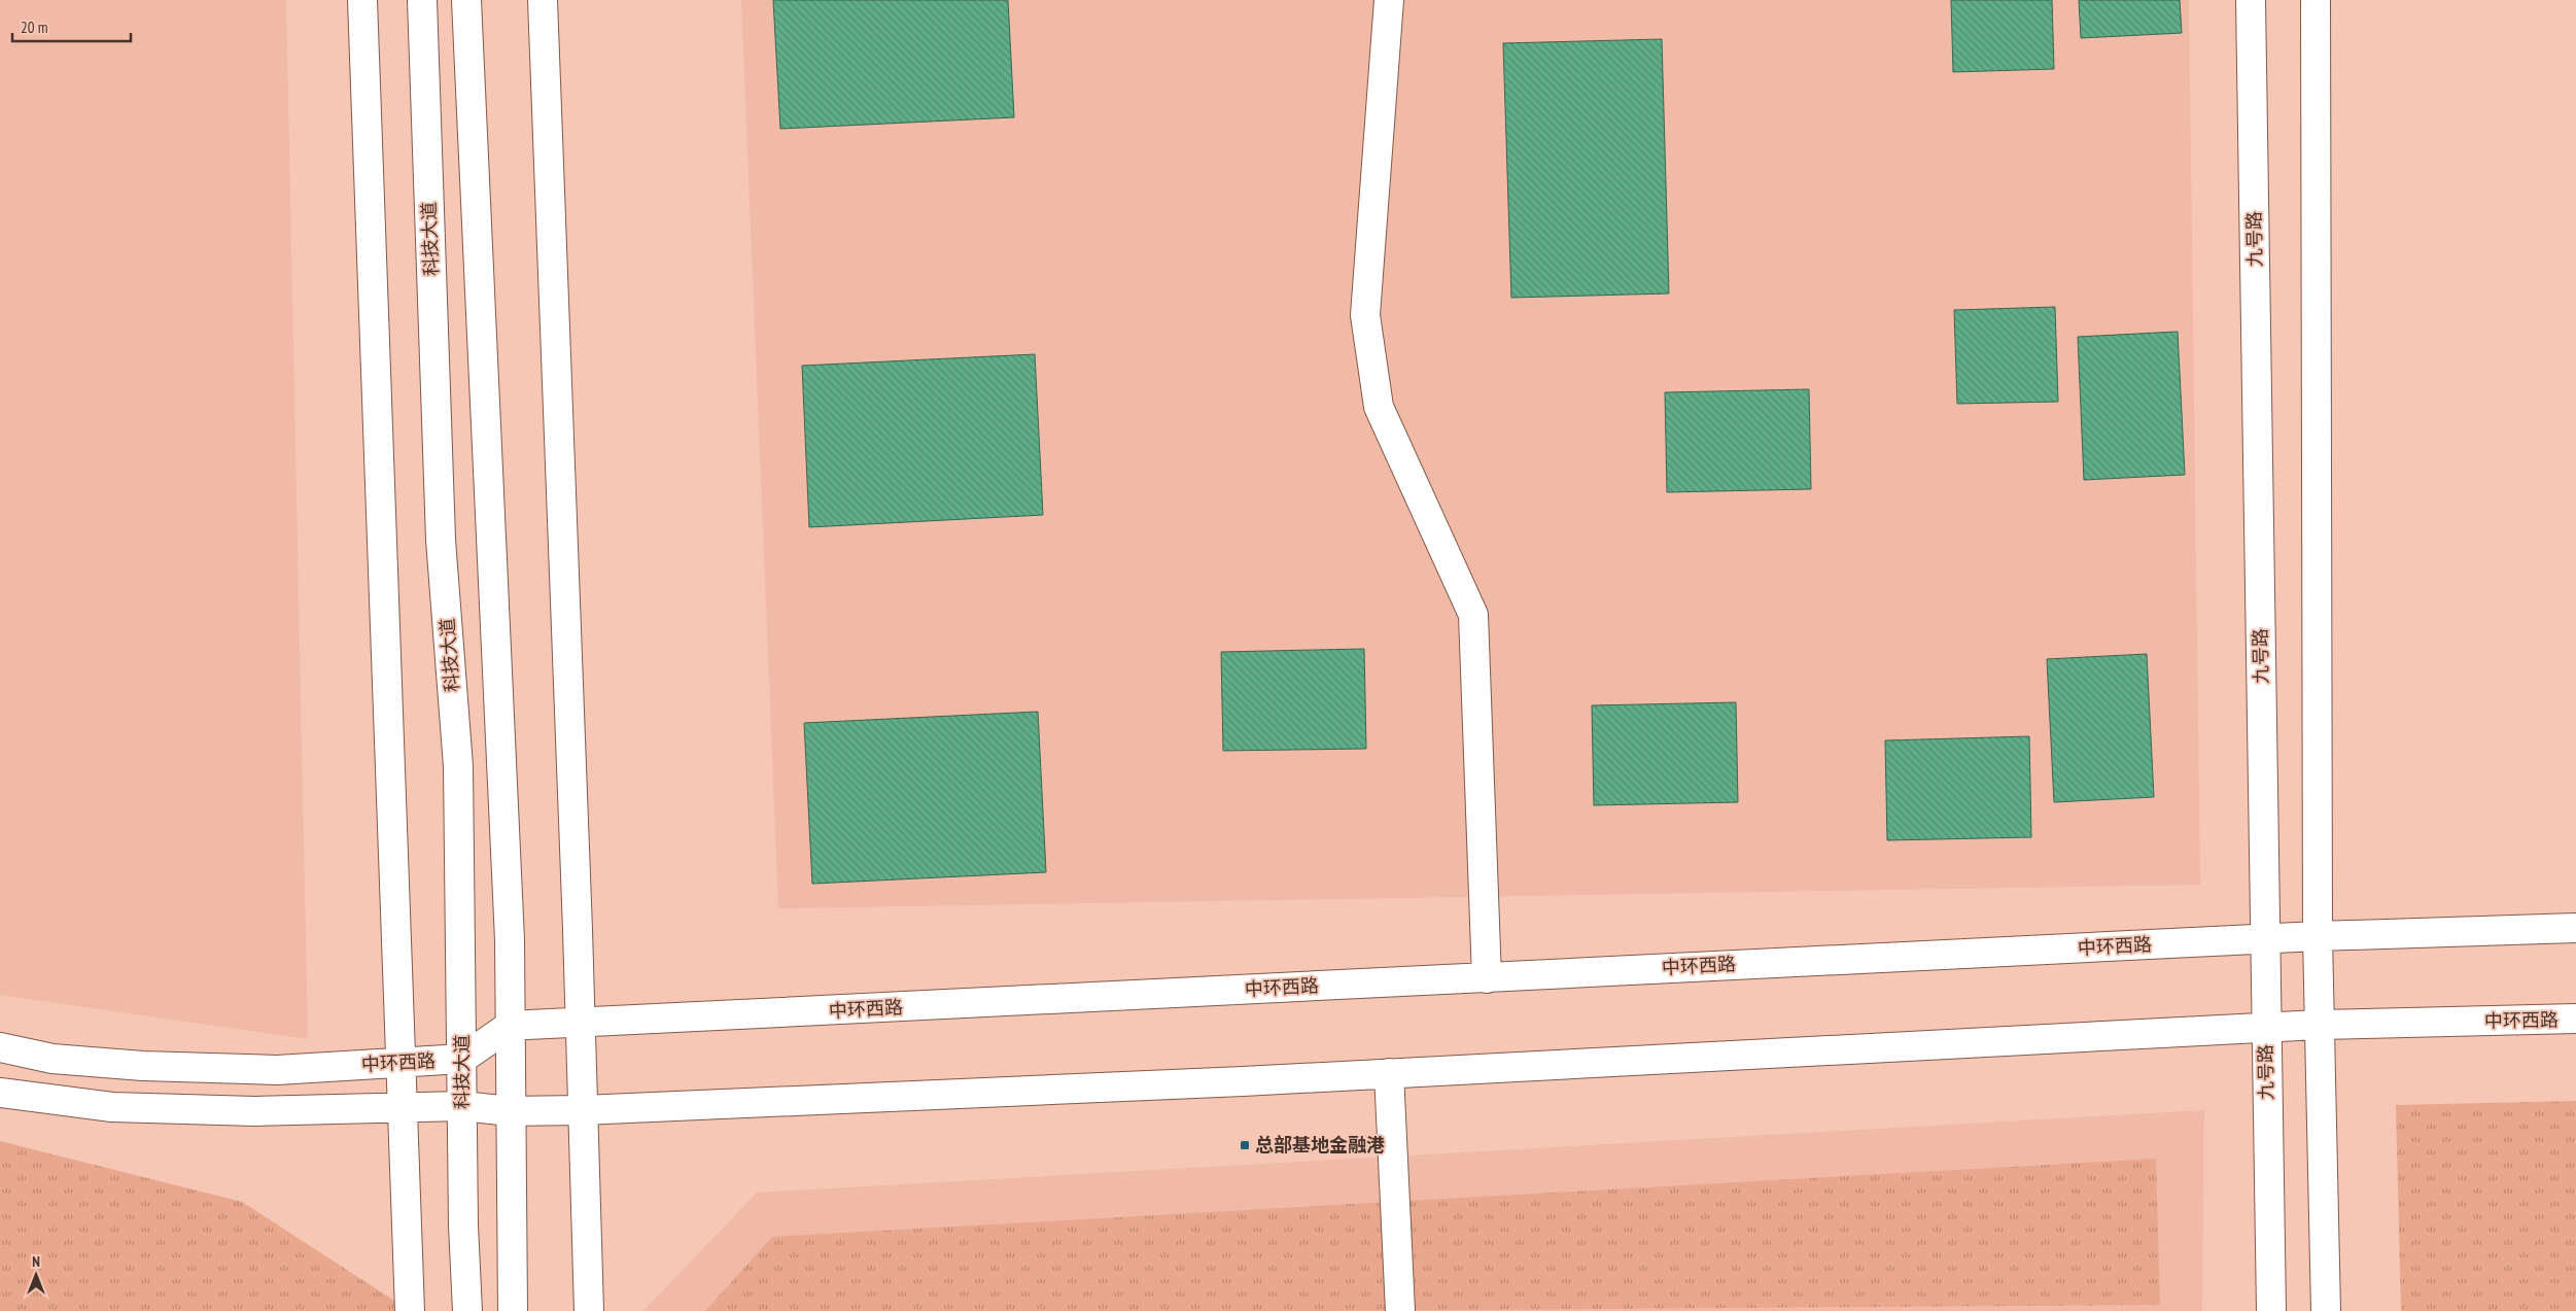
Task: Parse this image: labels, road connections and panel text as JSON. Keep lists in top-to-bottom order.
{
  "streets": {
    "street": ["科技大道", "九号路", "中环西路"]
  },
  "crossings": [
    ["科技大道", "中环西路"],
    ["九号路", "中环西路"]
  ],
  "places": {
    "transit": ["总部基地金融港"]
  },
  "scale_bar": "20 m",
  "north": "top"
}
